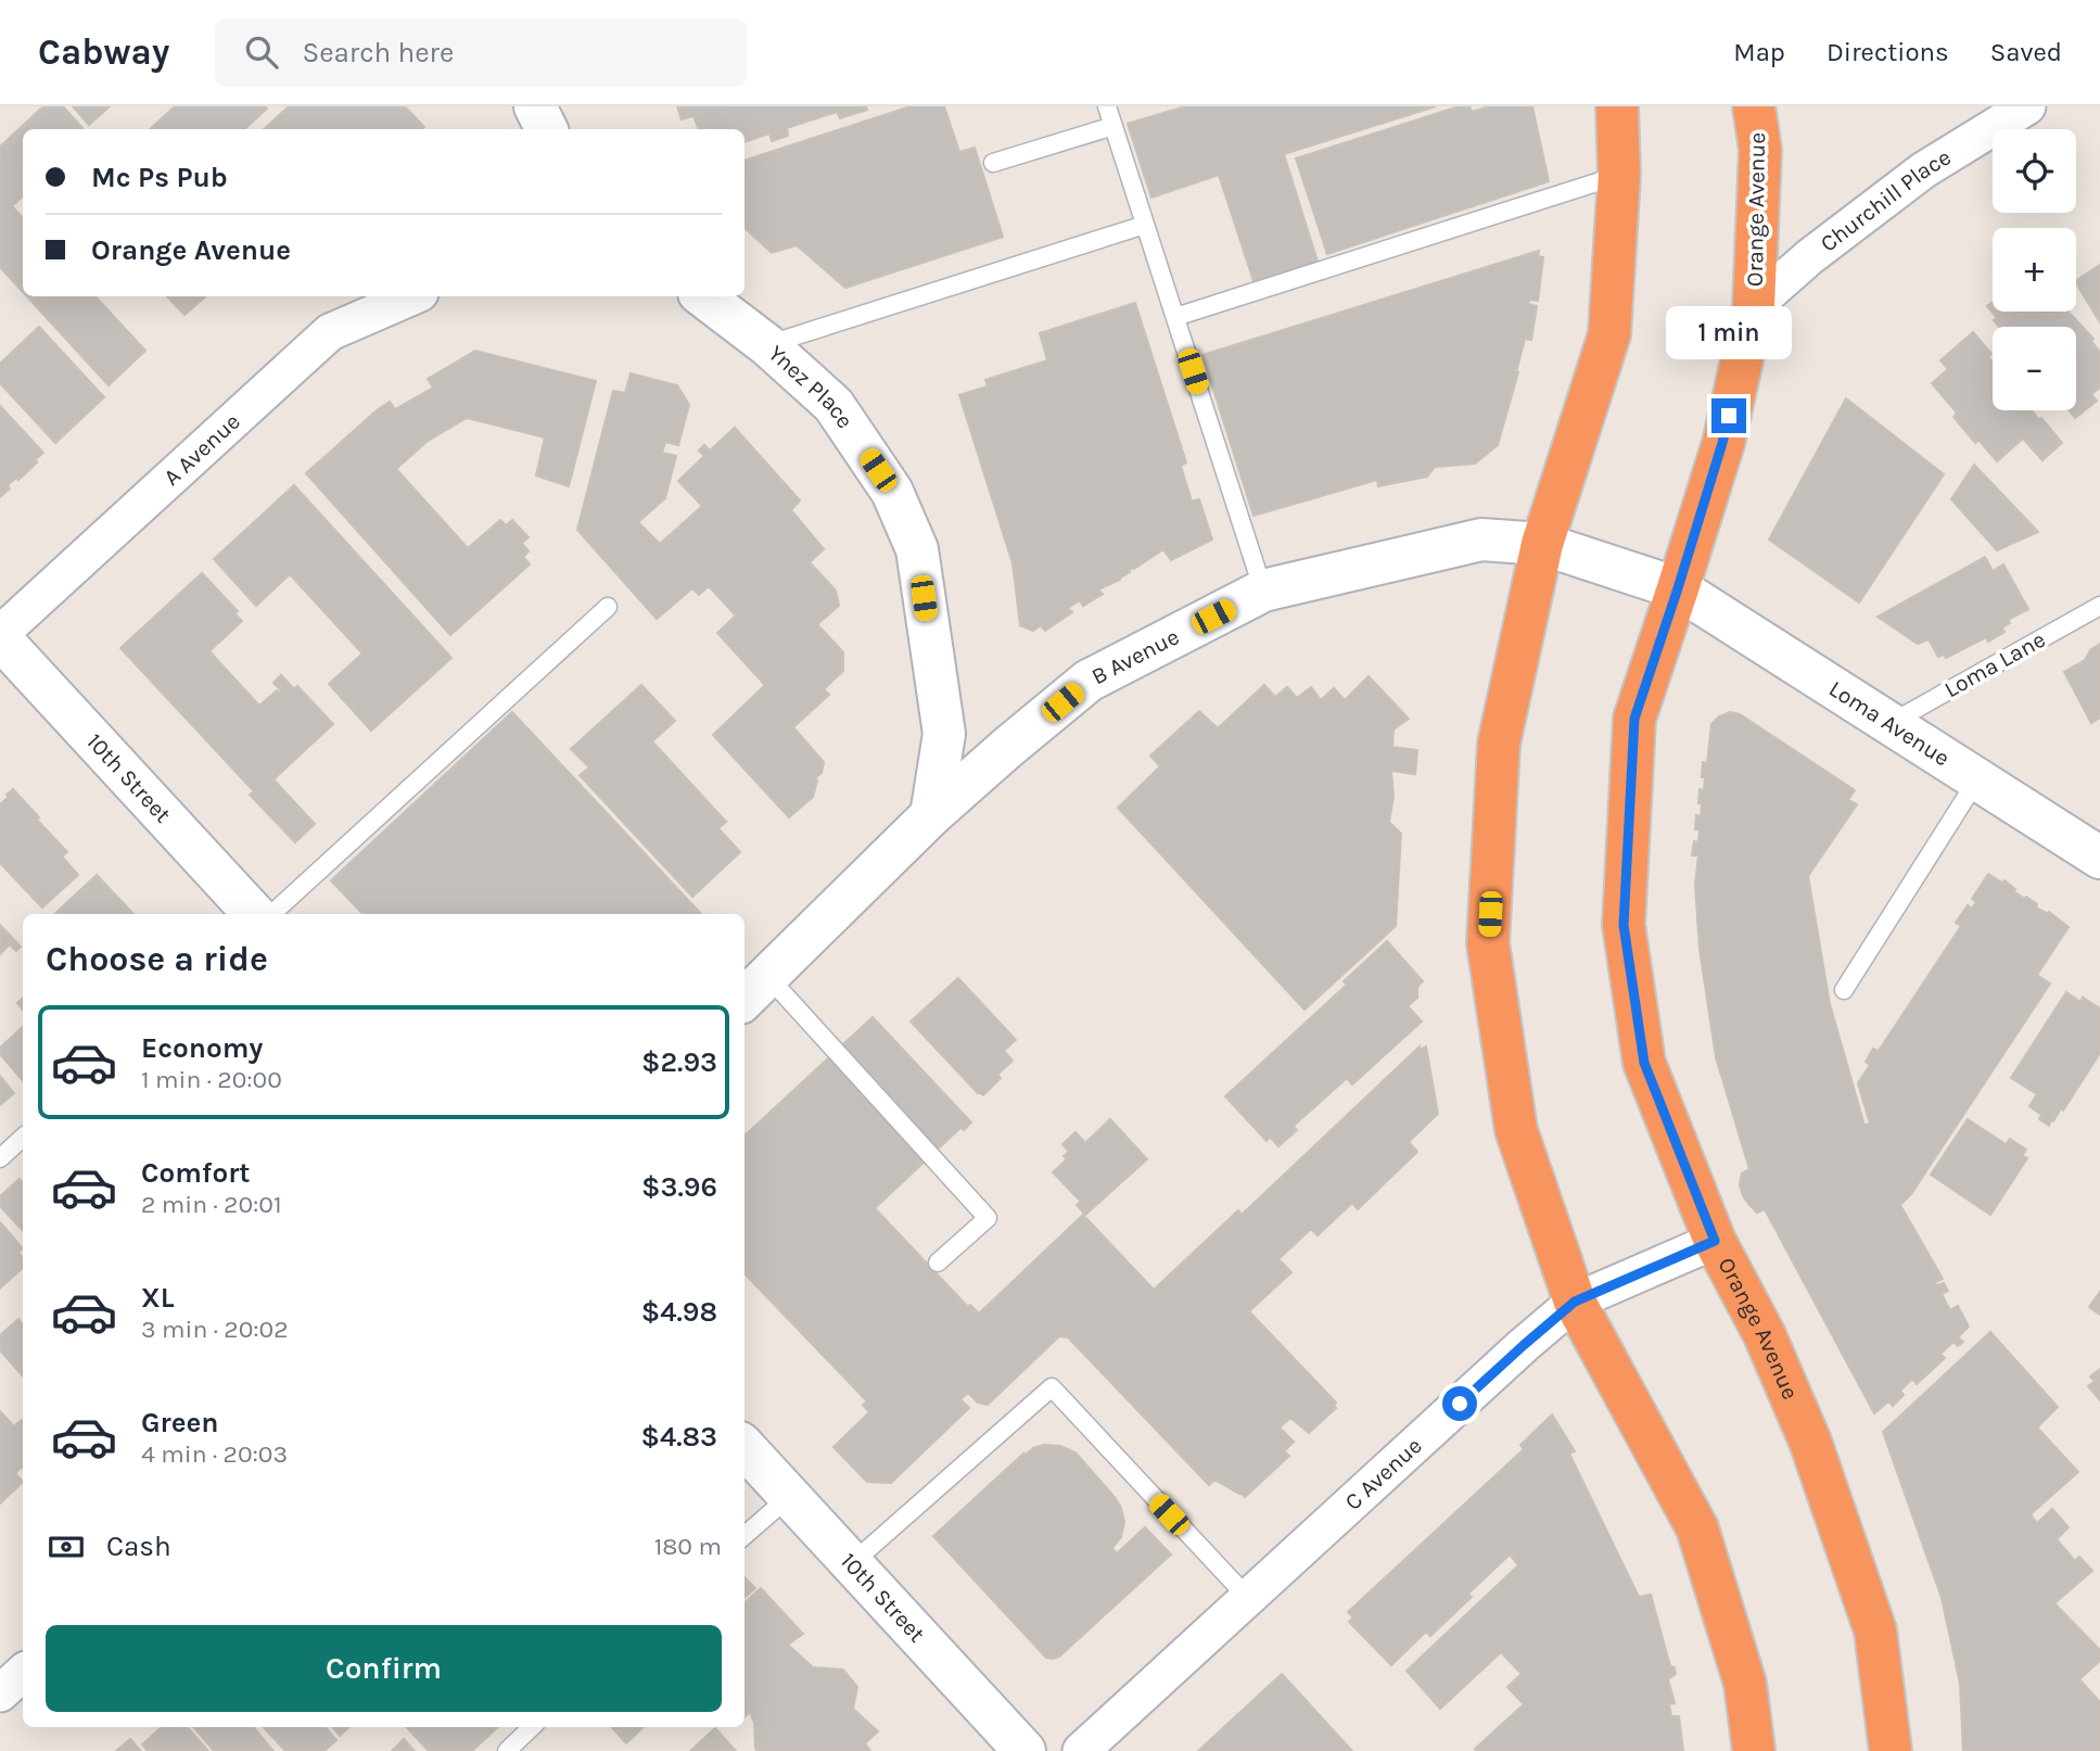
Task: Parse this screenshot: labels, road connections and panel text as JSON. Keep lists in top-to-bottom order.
{
  "streets": {
    "highway": ["Orange Avenue"],
    "street": [
      "Churchill Place",
      "Ynez Place",
      "A Avenue",
      "B Avenue",
      "Loma Avenue",
      "10th Street",
      "C Avenue"
    ],
    "lane": ["Loma Lane"]
  },
  "crossings": [
    ["Churchill Place", "Orange Avenue"],
    ["Orange Avenue", "B Avenue"],
    ["Orange Avenue", "Loma Avenue"],
    ["Orange Avenue", "C Avenue"],
    ["Ynez Place", "B Avenue"],
    ["A Avenue", "10th Street"],
    ["B Avenue", "Loma Avenue"],
    ["Loma Lane", "Loma Avenue"]
  ],
  "page": {
    "header": "Cabway",
    "search": "Search here",
    "nav": ["Map", "Directions", "Saved"],
    "map_buttons": ["+", "−"],
    "banner": ["Mc Ps Pub", "Orange Avenue"],
    "bubble": "1 min",
    "heading": "Choose a ride",
    "list": [
      {
        "name": "Economy",
        "note": "1 min · 20:00",
        "value": "$2.93"
      },
      {
        "name": "Comfort",
        "note": "2 min · 20:01",
        "value": "$3.96"
      },
      {
        "name": "XL",
        "note": "3 min · 20:02",
        "value": "$4.98"
      },
      {
        "name": "Green",
        "note": "4 min · 20:03",
        "value": "$4.83"
      }
    ],
    "pay": ["Cash", "180 m"],
    "buttons": "Confirm"
  }
}
